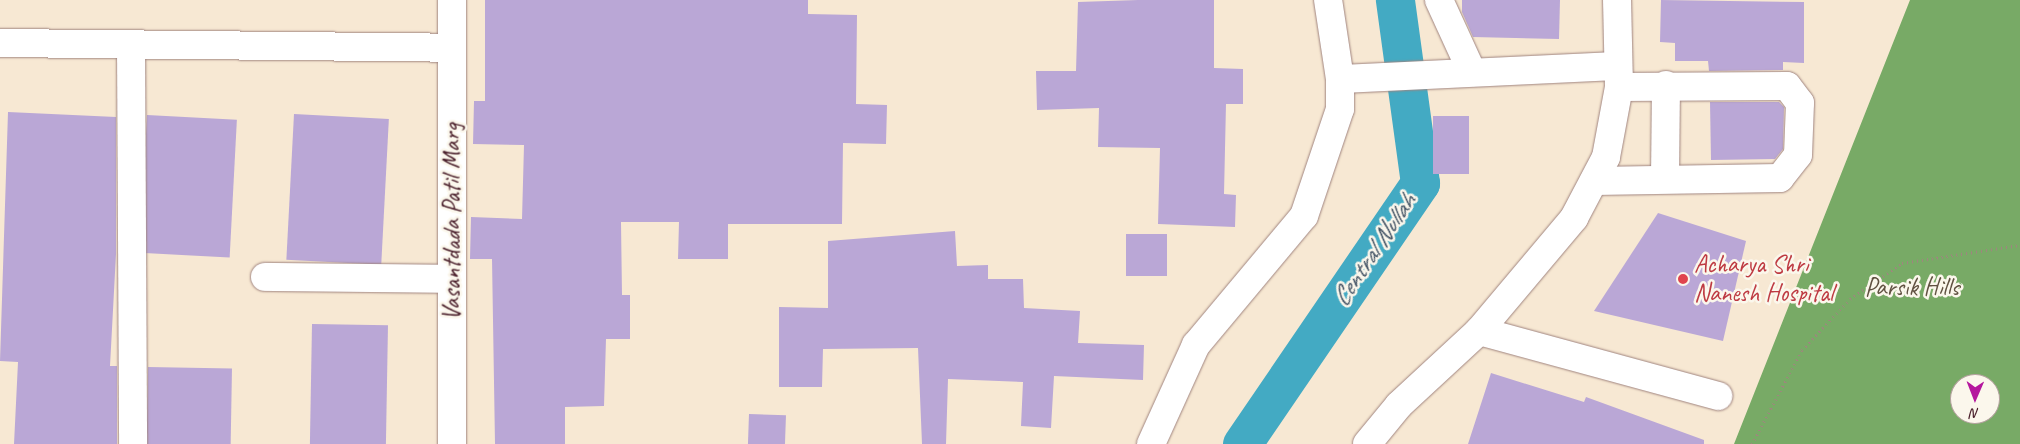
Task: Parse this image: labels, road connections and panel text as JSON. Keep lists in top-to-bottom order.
{
  "streets": {
    "street": ["Vasantdada Patil Marg"]
  },
  "water": ["Central Nullah"],
  "parks": ["Parsik Hills"],
  "places": ["Acharya Shri Nanesh Hospital"],
  "north": "bottom"
}
